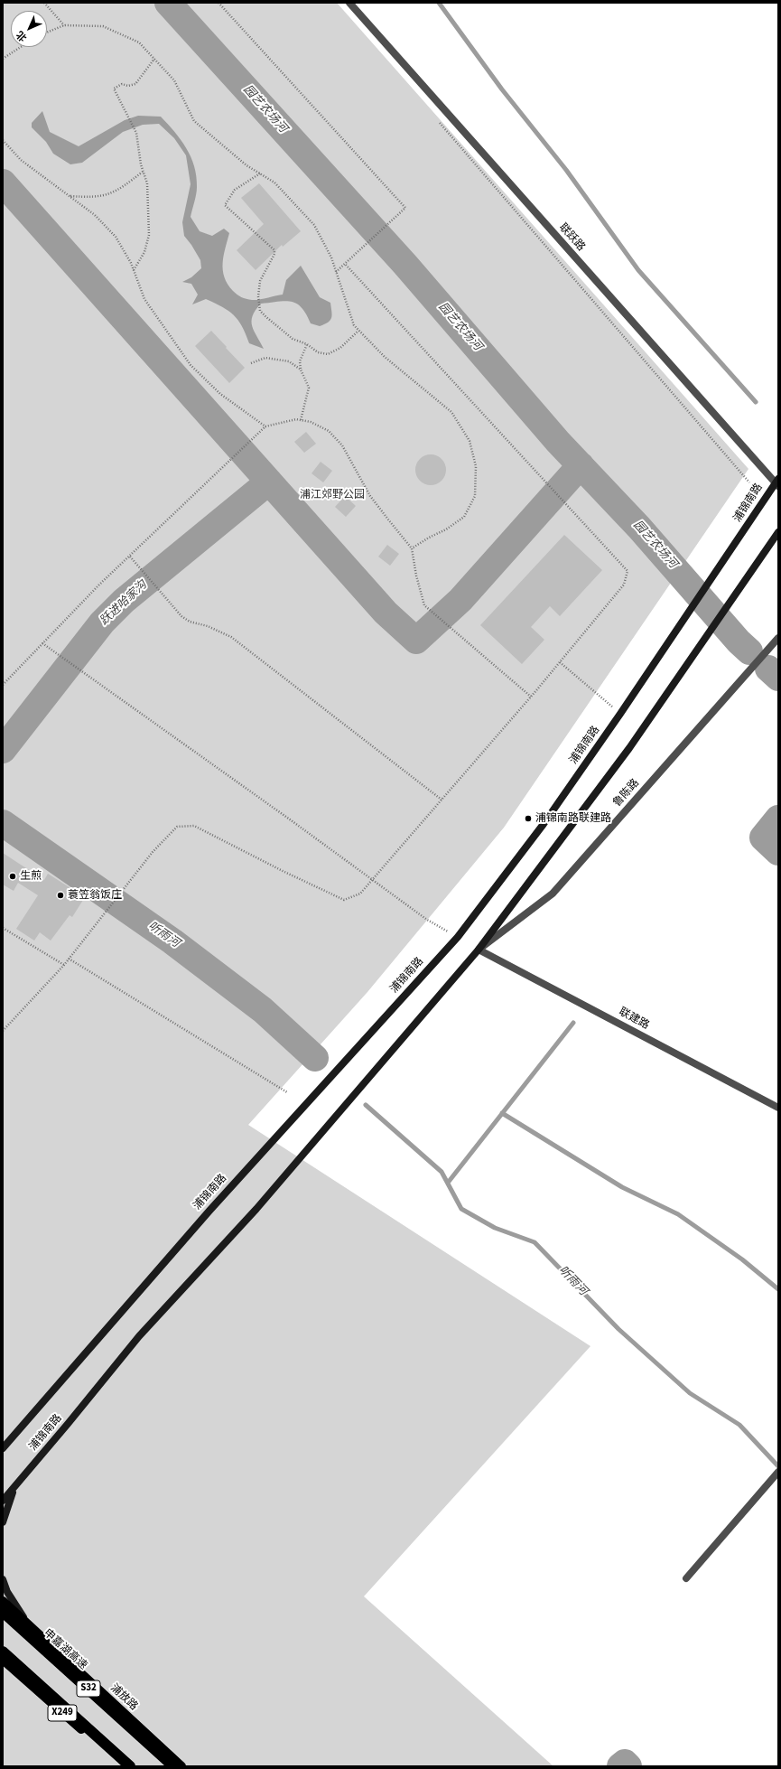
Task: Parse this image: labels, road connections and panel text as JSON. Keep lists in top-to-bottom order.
{
  "streets": {
    "highway": ["申嘉湖高速", "S32"],
    "main road": ["浦锦南路", "浦放路", "X249"],
    "street": ["联跃路", "鲁陈路", "联建路"]
  },
  "crossings": [
    ["联跃路", "浦锦南路"],
    ["浦锦南路", "鲁陈路"],
    ["浦锦南路", "联建路"],
    ["鲁陈路", "联建路"]
  ],
  "water": ["园艺农场河", "跃进哈家沟", "听雨河"],
  "parks": ["浦江郊野公园"],
  "places": ["浦锦南路联建路", "生煎", "蓑笠翁饭庄"],
  "north": "bottom left"
}
